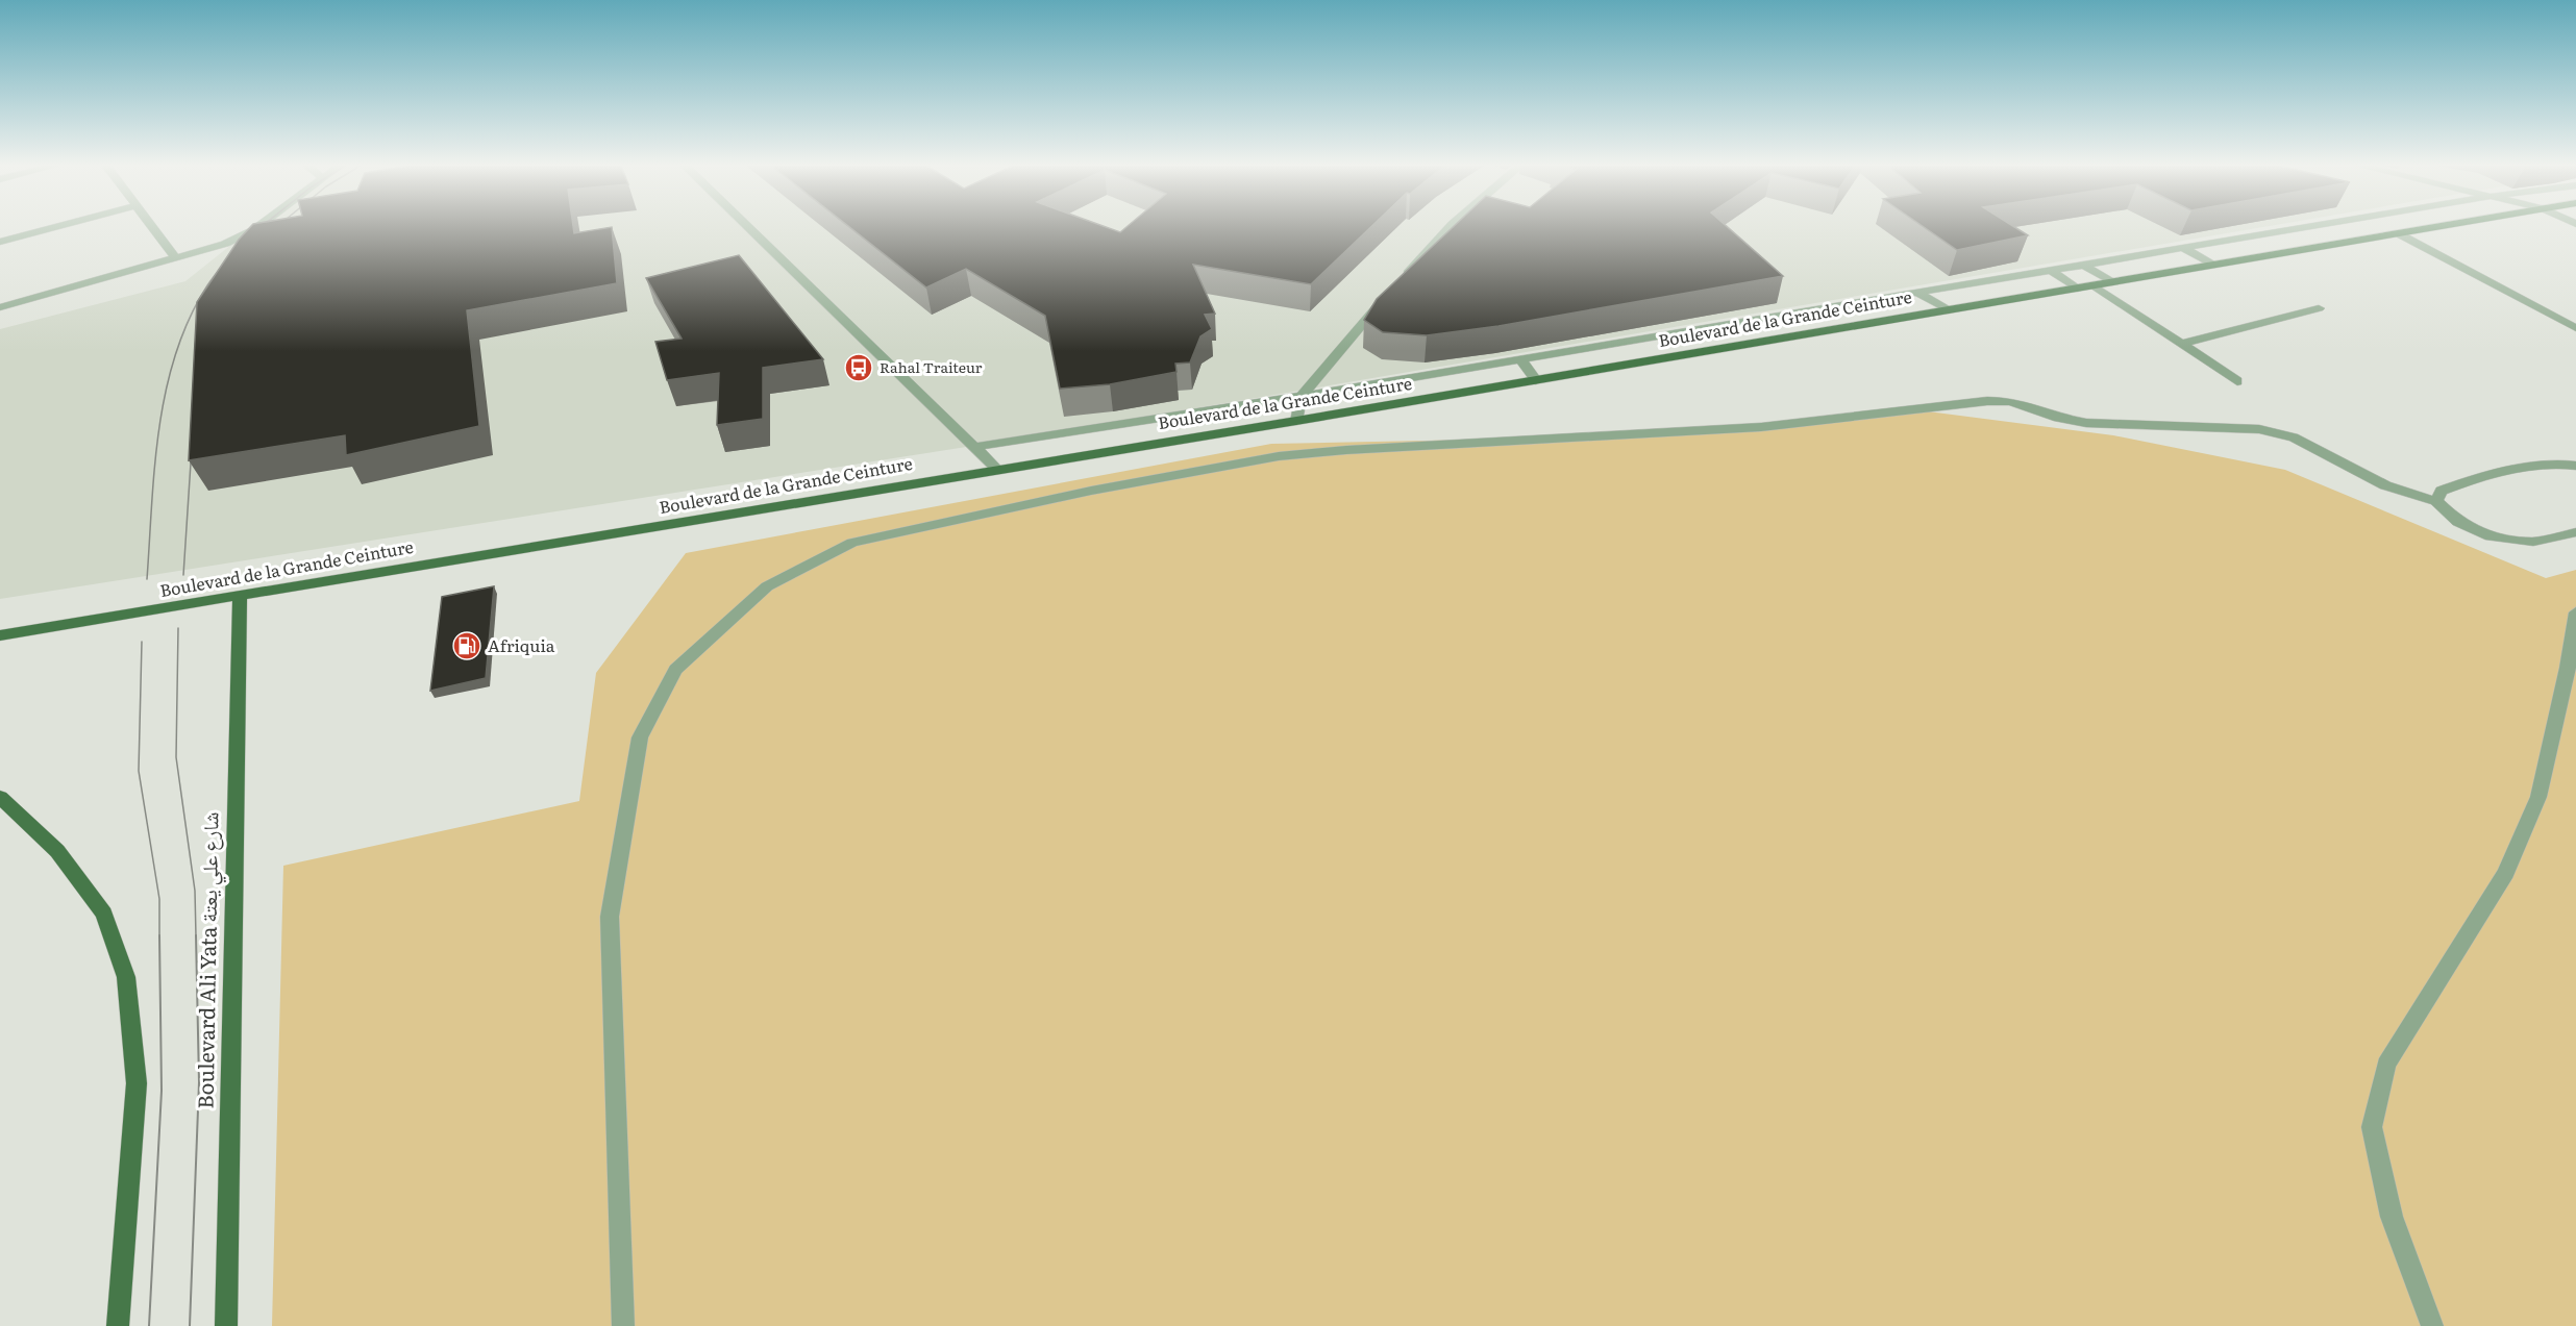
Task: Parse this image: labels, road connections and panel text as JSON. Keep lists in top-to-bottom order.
{
  "streets": {
    "main road": ["Boulevard de la Grande Ceinture", "Boulevard Ali Yata شارع علي يعتة"]
  },
  "crossings": [
    ["Boulevard de la Grande Ceinture", "Boulevard Ali Yata شارع علي يعتة"]
  ],
  "places": {
    "bus stop": ["Rahal Traiteur"],
    "fuel station": ["Afriquia"]
  }
}
